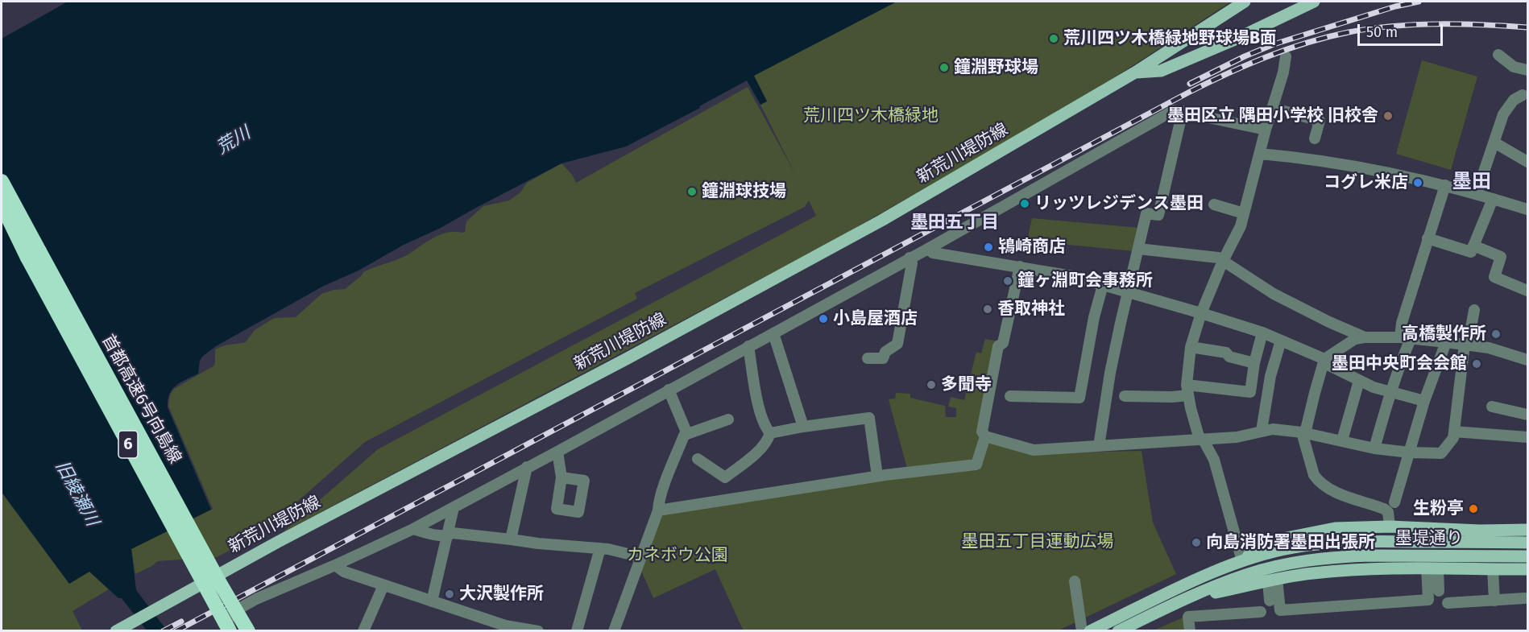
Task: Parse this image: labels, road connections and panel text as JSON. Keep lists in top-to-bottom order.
{
  "streets": {
    "highway": ["首都高速6号向島線", "6"],
    "main road": ["新荒川堤防線", "墨堤通り"]
  },
  "crossings": [
    ["首都高速6号向島線", "6"]
  ],
  "districts": ["墨田", "墨田五丁目"],
  "water": ["荒川", "旧綾瀬川"],
  "parks": ["荒川四ツ木橋緑地", "墨田五丁目運動広場", "カネボウ公園"],
  "places": [
    "荒川四ツ木橋緑地野球場B面",
    "鐘淵野球場",
    "墨田区立 隅田小学校 旧校舎",
    "コグレ米店",
    "鐘淵球技場",
    "リッツレジデンス墨田",
    "鴇崎商店",
    "鐘ヶ淵町会事務所",
    "香取神社",
    "小島屋酒店",
    "高橋製作所",
    "墨田中央町会会館",
    "多聞寺",
    "生粉亭",
    "向島消防署墨田出張所",
    "大沢製作所"
  ],
  "scale_bar": "50 m"
}
